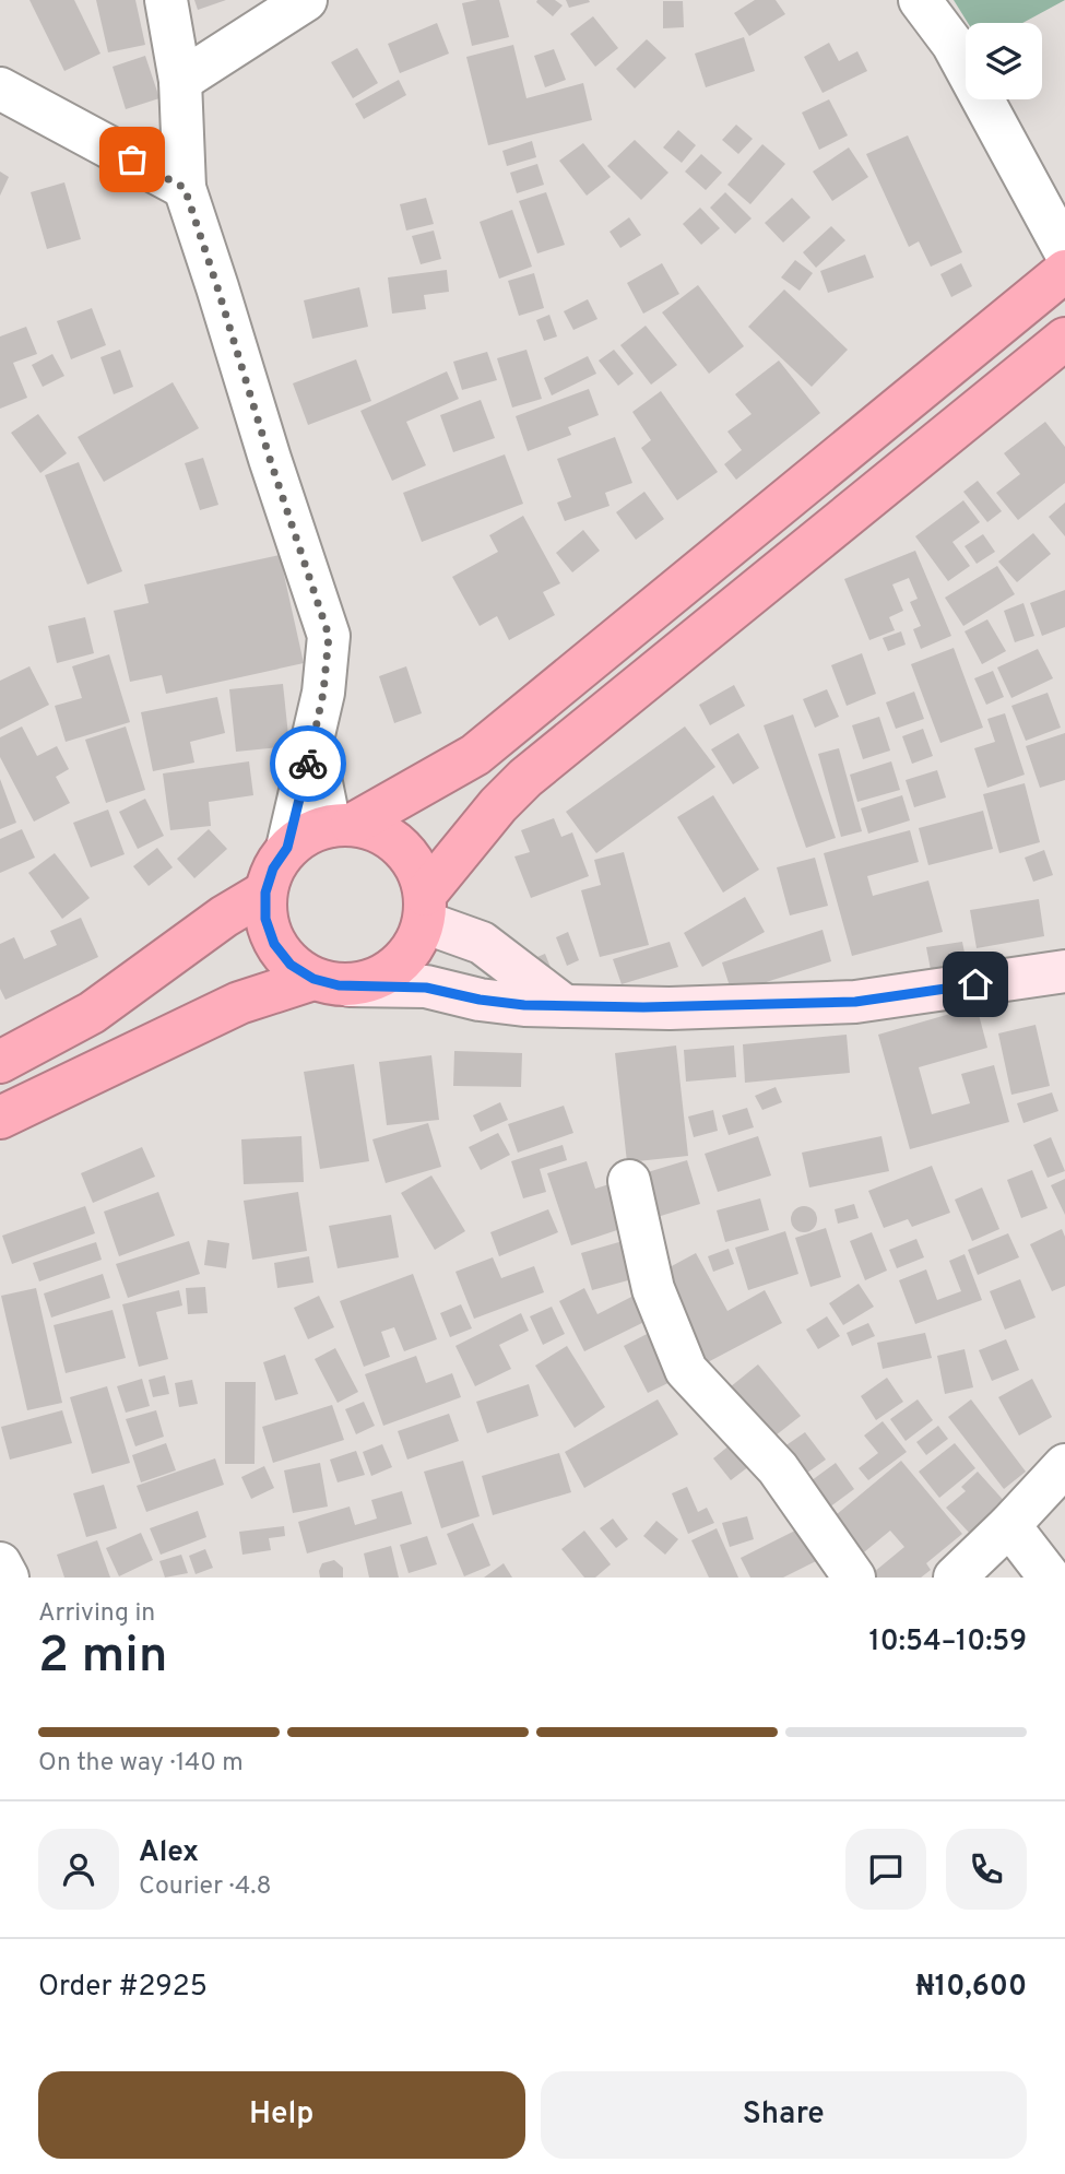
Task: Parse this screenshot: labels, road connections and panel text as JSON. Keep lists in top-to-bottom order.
{
  "page": {
    "heading": ["2 min", "Arriving in", "10:54–10:59"],
    "panel": [
      "Alex",
      "Courier · 4.8",
      "Order #2925",
      "₦10,600"
    ],
    "bar": "On the way · 140 m",
    "buttons": ["Help", "Share"]
  }
}
